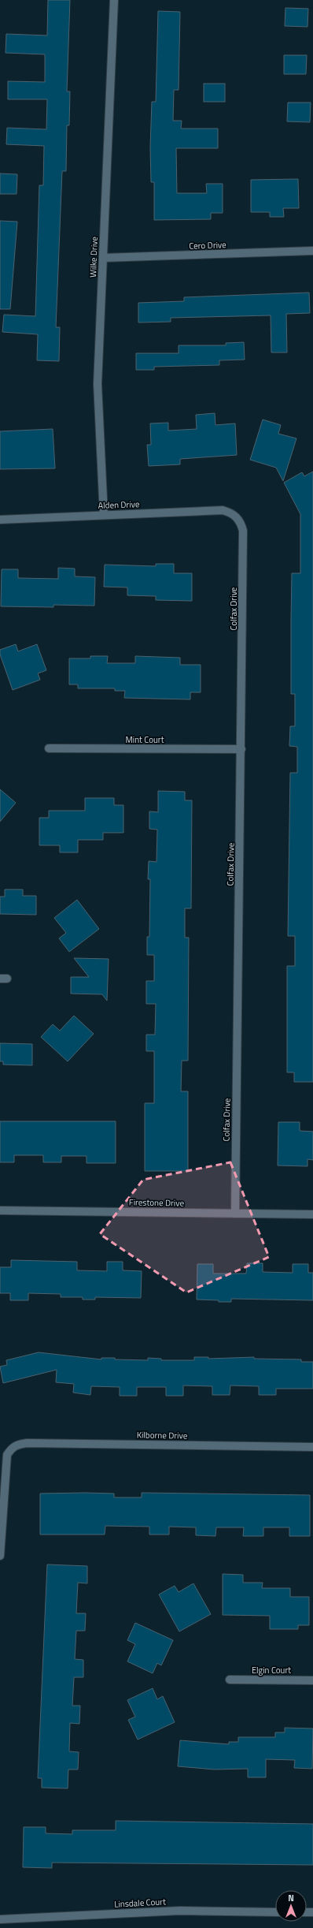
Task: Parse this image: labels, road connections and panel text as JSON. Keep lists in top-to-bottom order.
{
  "streets": {
    "street": [
      "Cero Drive",
      "Wilke Drive",
      "Alden Drive",
      "Colfax Drive",
      "Mint Court",
      "Firestone Drive",
      "Kilborne Drive",
      "Elgin Court",
      "Linsdale Court"
    ]
  },
  "crossings": [
    ["Cero Drive", "Wilke Drive"],
    ["Wilke Drive", "Alden Drive"],
    ["Alden Drive", "Colfax Drive"],
    ["Colfax Drive", "Mint Court"],
    ["Colfax Drive", "Firestone Drive"]
  ],
  "north": "top"
}
